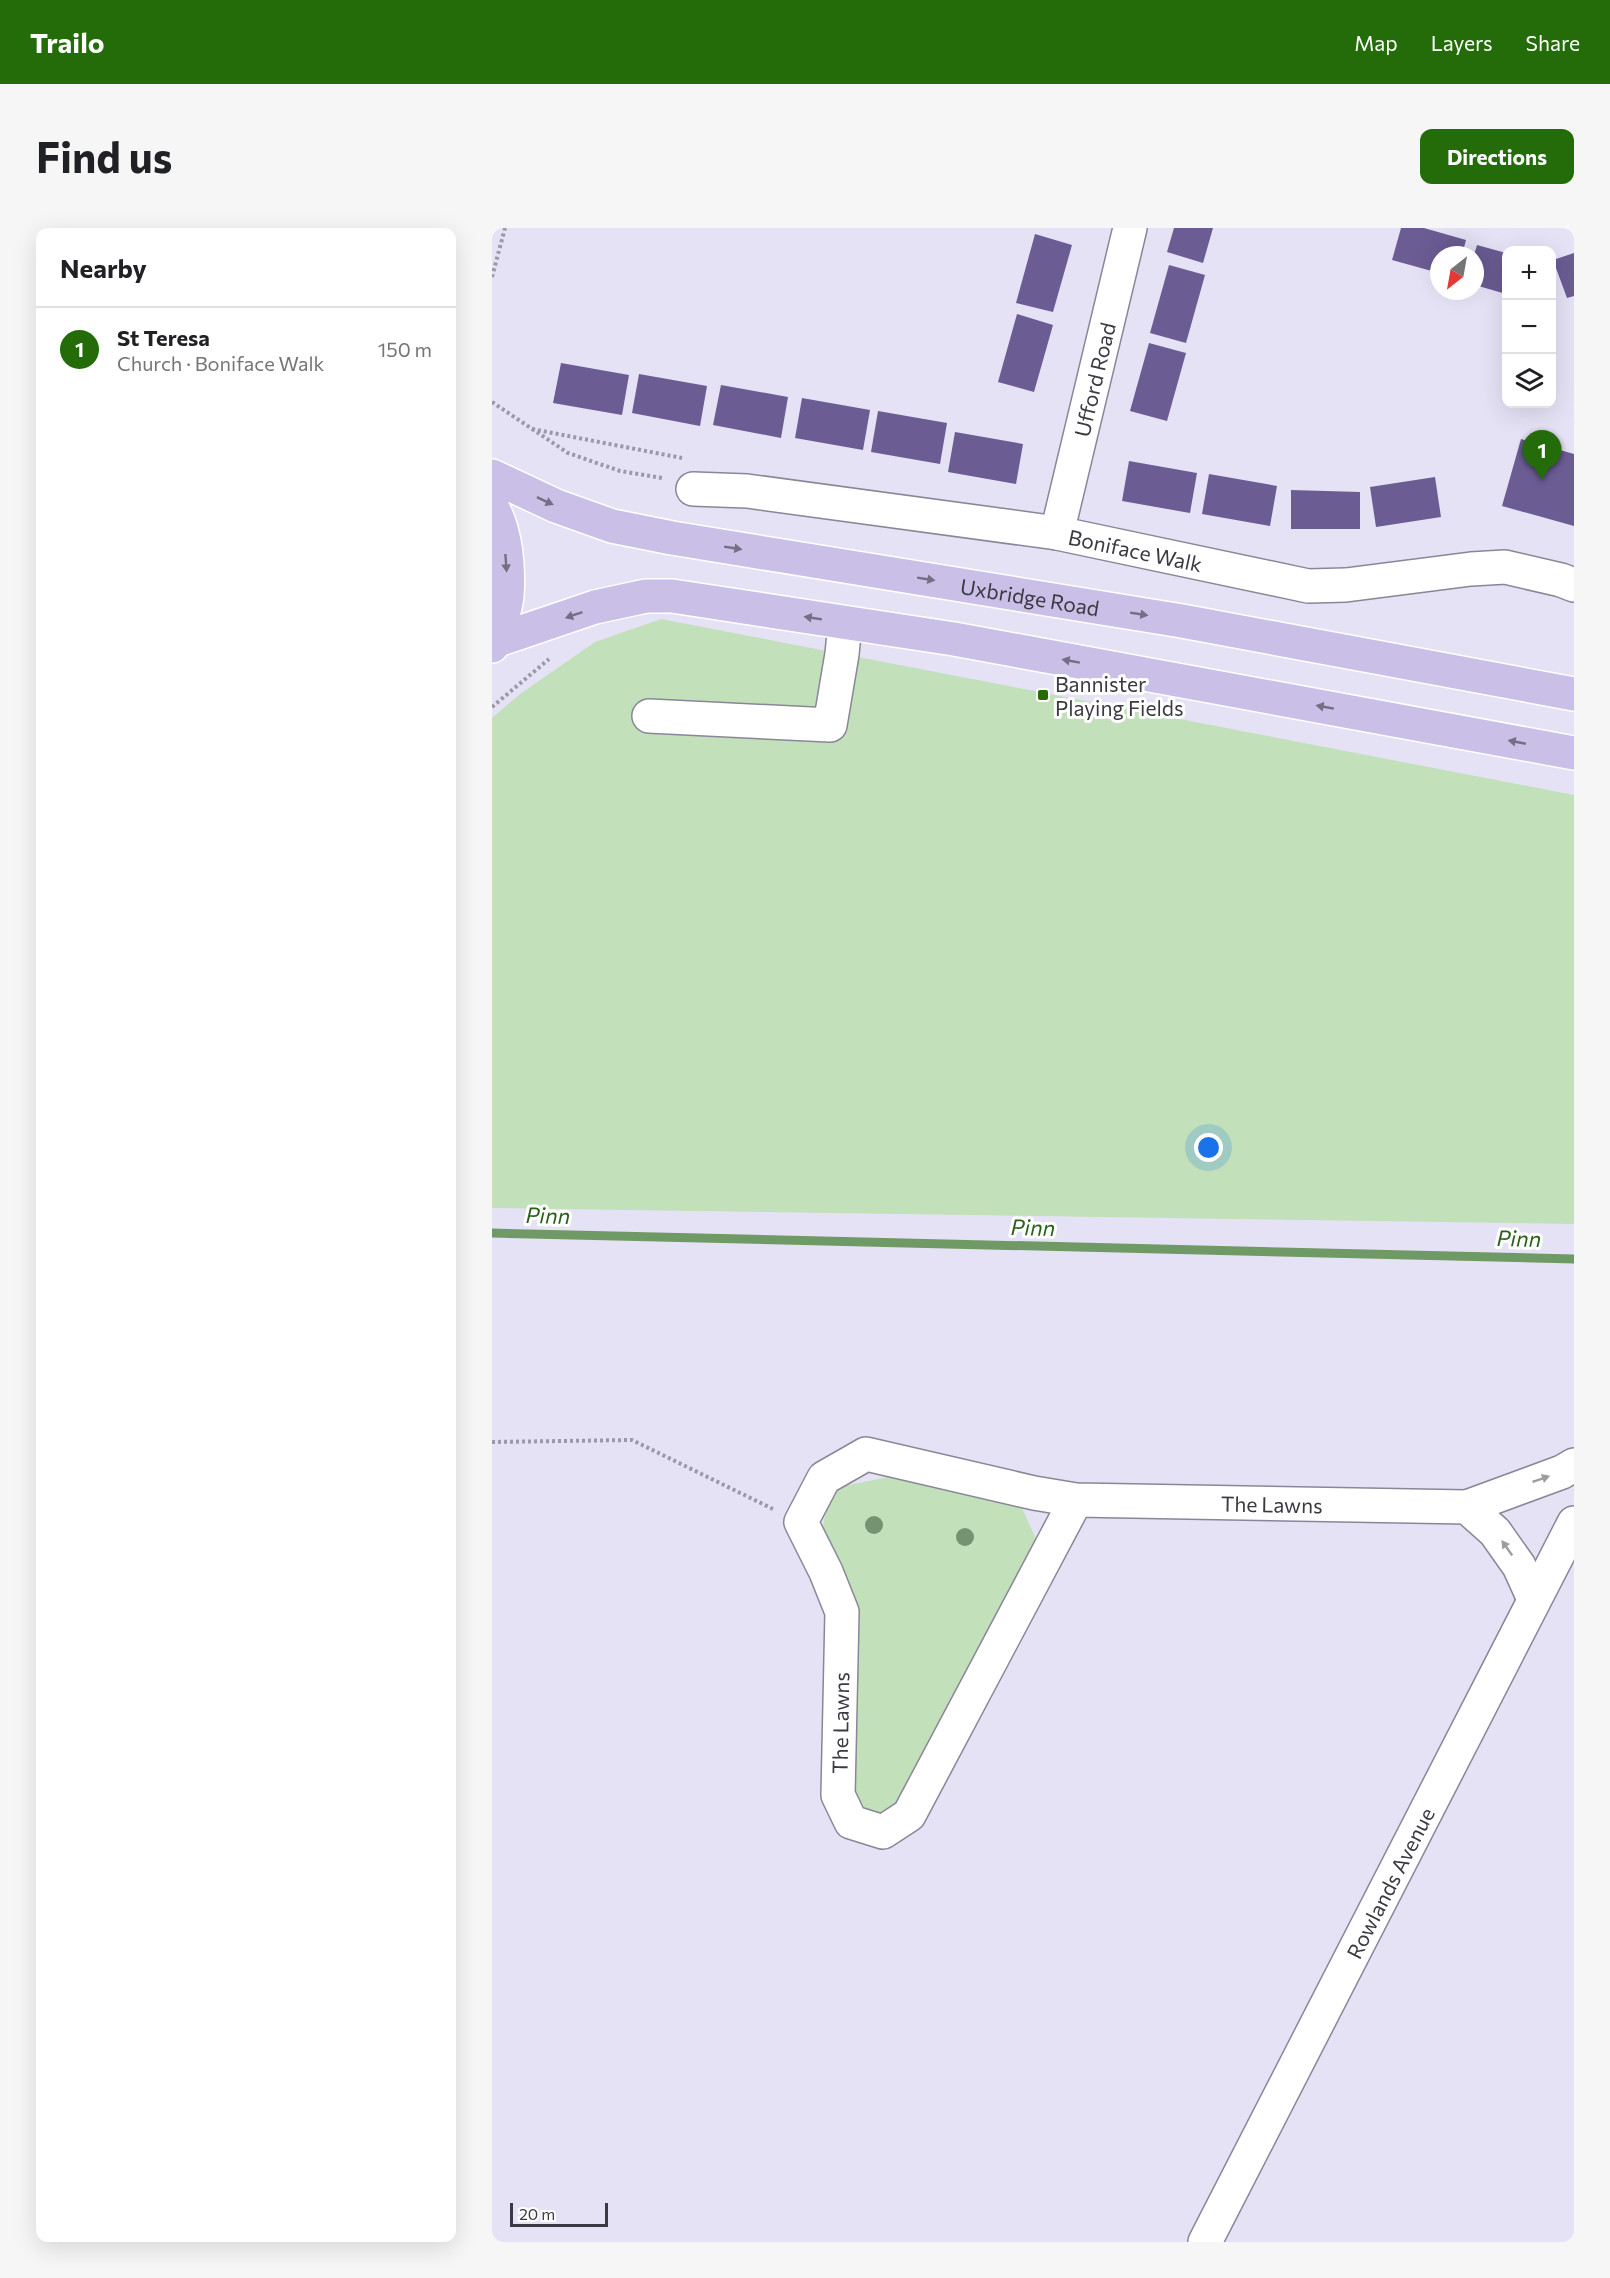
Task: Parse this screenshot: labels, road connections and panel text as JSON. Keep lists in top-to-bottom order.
{
  "streets": {
    "main road": ["Uxbridge Road"],
    "street": [
      "Ufford Road",
      "Boniface Walk",
      "The Lawns",
      "Rowlands Avenue"
    ]
  },
  "crossings": [
    ["Ufford Road", "Boniface Walk"]
  ],
  "water": ["Pinn"],
  "places": {
    "transit": ["Bannister Playing Fields"]
  },
  "scale_bar": "20 m",
  "north": "bottom left",
  "page": {
    "header": "Trailo",
    "nav": ["Map", "Layers", "Share"],
    "buttons": "Directions",
    "title": "Find us",
    "heading": "Nearby",
    "map_buttons": ["+", "−"],
    "list": [
      {
        "mark": "1",
        "name": "St Teresa",
        "note": "Church · Boniface Walk",
        "value": "150 m"
      }
    ],
    "pins": "1",
    "scale": "20 m"
  }
}
